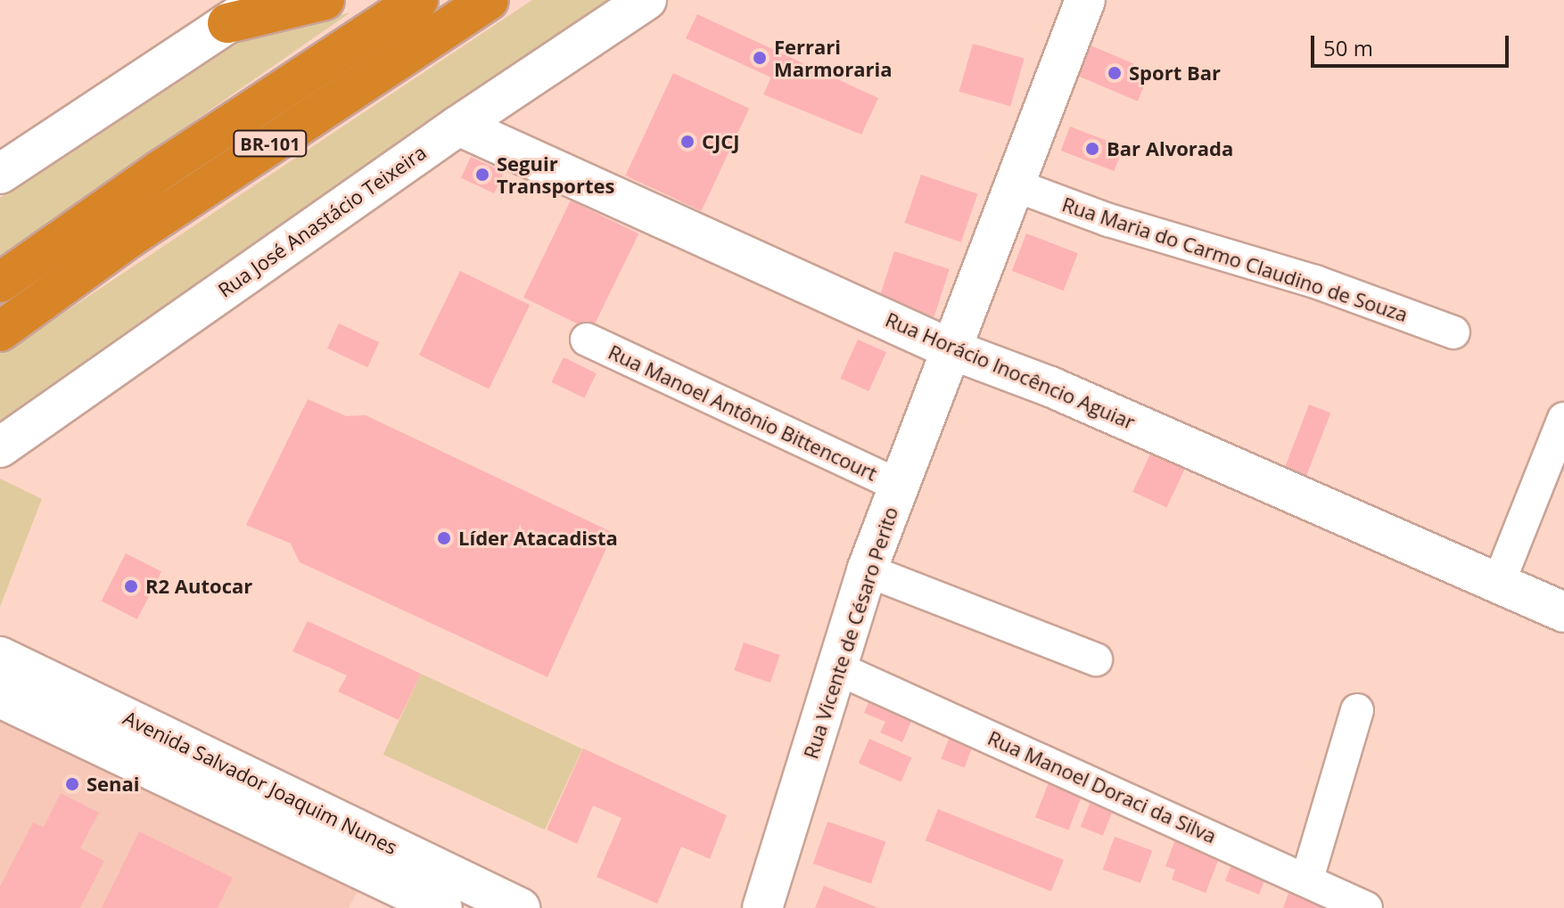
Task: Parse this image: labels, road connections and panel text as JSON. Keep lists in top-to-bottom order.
{
  "streets": {
    "highway": ["BR-101"],
    "street": [
      "Rua José Anastácio Teixeira",
      "Rua Maria do Carmo Claudino de Souza",
      "Rua Horácio Inocêncio Aguiar",
      "Rua Manoel Antônio Bittencourt",
      "Rua Vicente de Césaro Perito",
      "Avenida Salvador Joaquim Nunes",
      "Rua Manoel Doraci da Silva"
    ]
  },
  "crossings": [
    ["Rua José Anastácio Teixeira", "Rua Horácio Inocêncio Aguiar"],
    ["Rua Maria do Carmo Claudino de Souza", "Rua Vicente de Césaro Perito"],
    ["Rua Horácio Inocêncio Aguiar", "Rua Vicente de Césaro Perito"],
    ["Rua Manoel Antônio Bittencourt", "Rua Vicente de Césaro Perito"],
    ["Rua Vicente de Césaro Perito", "Rua Manoel Doraci da Silva"]
  ],
  "places": [
    "Ferrari Marmoraria",
    "Sport Bar",
    "CJCJ",
    "Bar Alvorada",
    "Seguir Transportes",
    "Líder Atacadista",
    "R2 Autocar",
    "Senai"
  ],
  "scale_bar": "50 m"
}
